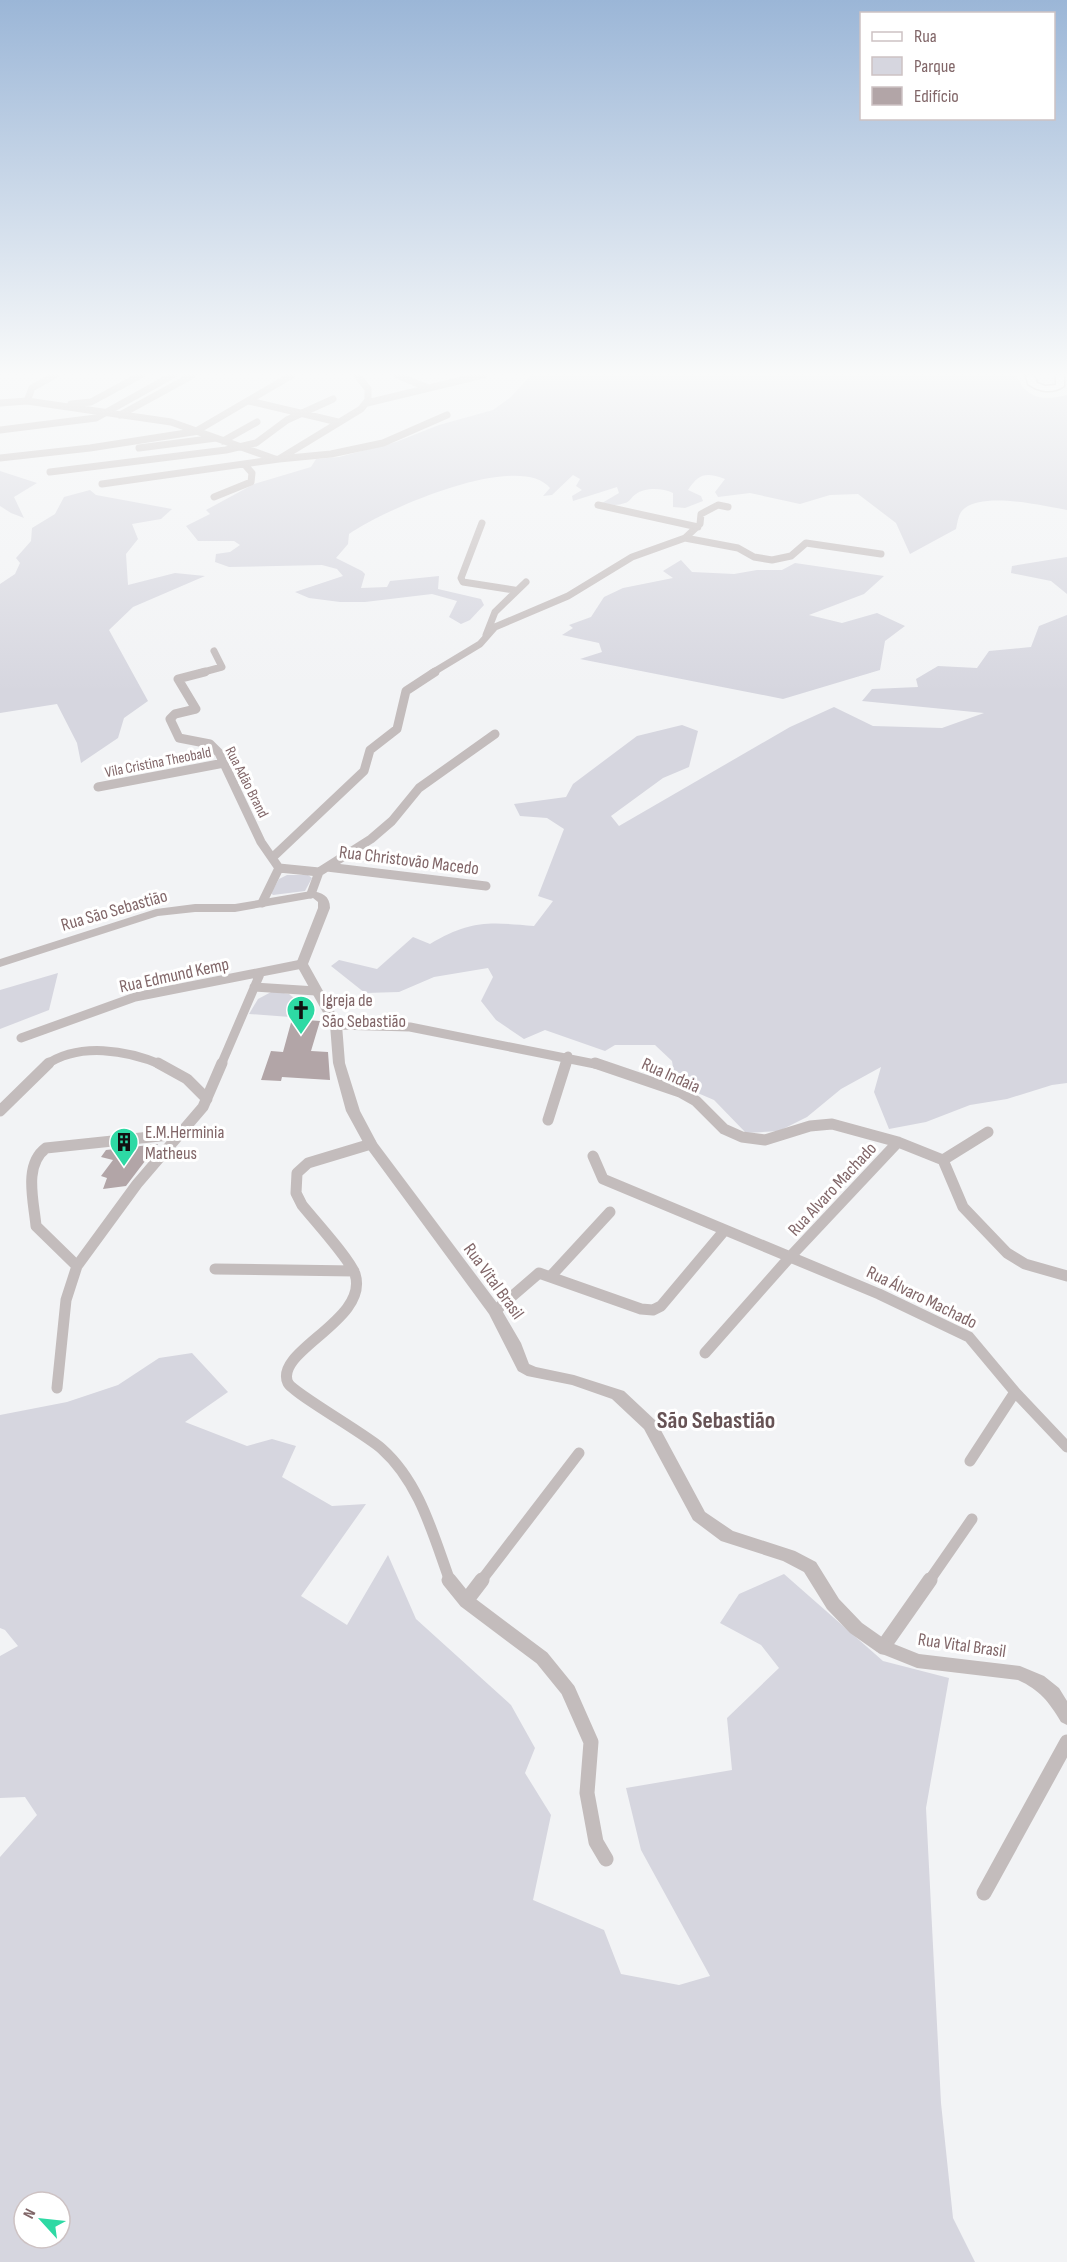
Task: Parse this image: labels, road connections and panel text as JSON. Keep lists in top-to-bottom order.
{
  "streets": {
    "street": [
      "Vila Cristina Theobald",
      "Rua Adão Brand",
      "Rua Christovão Macedo",
      "Rua São Sebastião",
      "Rua Edmund Kemp",
      "Rua Indaia",
      "Rua Alvaro Machado",
      "Rua Vital Brasil",
      "Rua Álvaro Machado"
    ]
  },
  "crossings": [
    ["Vila Cristina Theobald", "Rua Adão Brand"],
    ["Rua Adão Brand", "Rua Christovão Macedo"],
    ["Rua Indaia", "Rua Alvaro Machado"],
    ["Rua Indaia", "Rua Vital Brasil"],
    ["Rua Alvaro Machado", "Rua Álvaro Machado"]
  ],
  "districts": ["São Sebastião"],
  "places": {
    "church": ["Igreja de São Sebastião"],
    "building": ["E.M.Herminia Matheus"]
  },
  "legend": ["Rua", "Parque", "Edifício"],
  "north": "top left"
}
